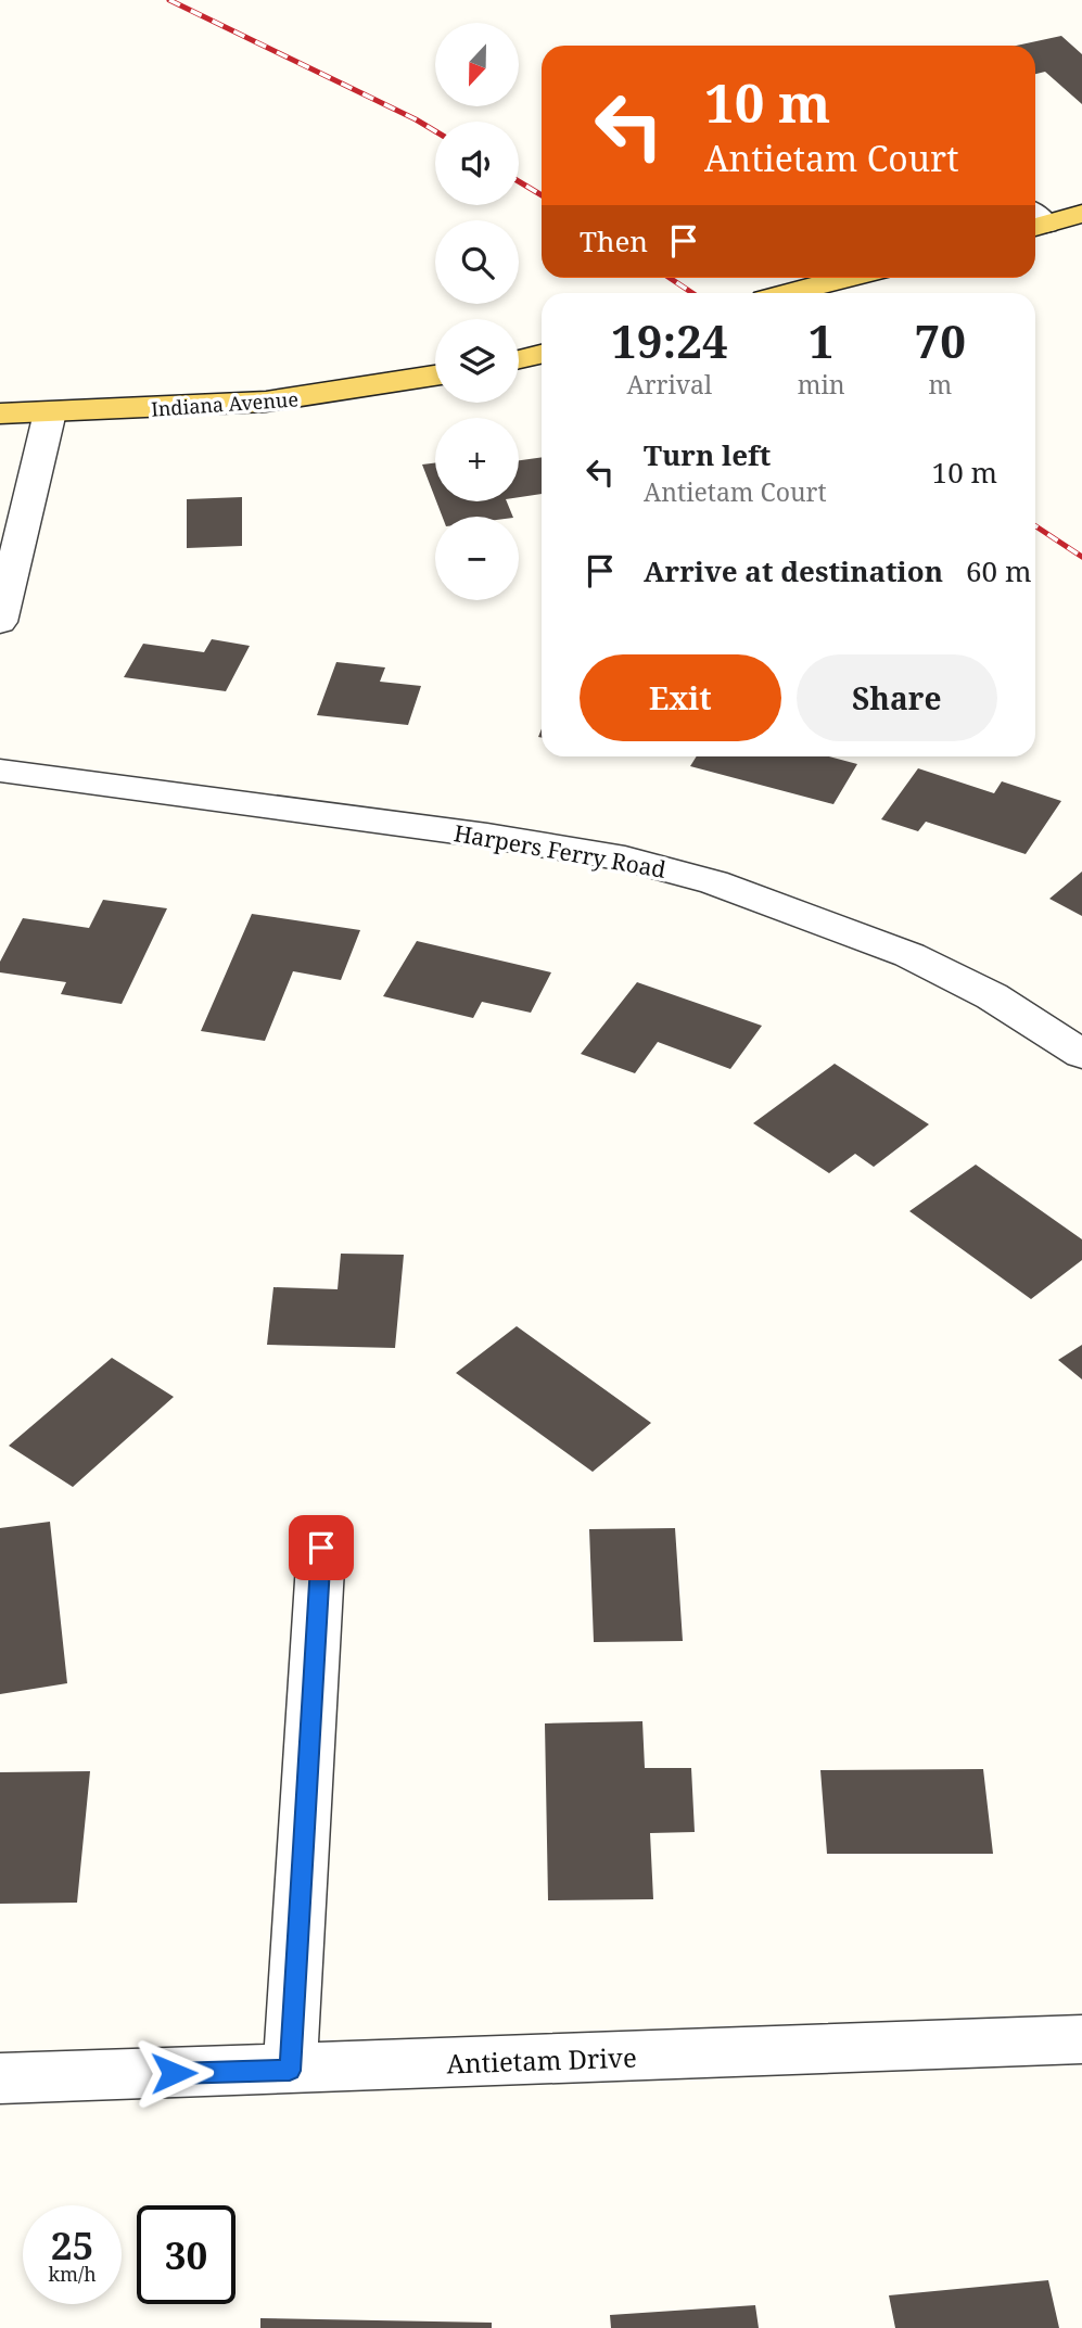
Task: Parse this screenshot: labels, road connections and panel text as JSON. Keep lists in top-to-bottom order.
{
  "streets": {
    "main road": ["Indiana Avenue"],
    "street": ["Harpers Ferry Road", "Antietam Drive"]
  },
  "north": "bottom",
  "page": {
    "map_buttons": ["+", "−"],
    "turn": ["10 m", "Antietam Court"],
    "then": "Then",
    "eta": [
      "19:24",
      "Arrival",
      "1",
      "min",
      "70",
      "m"
    ],
    "list": [
      {
        "name": "Turn left",
        "note": "Antietam Court",
        "value": "10 m"
      },
      {
        "name": "Arrive at destination",
        "value": "60 m"
      }
    ],
    "buttons": ["Exit", "Share"],
    "speed": "25 km/h",
    "limit": "30"
  }
}
